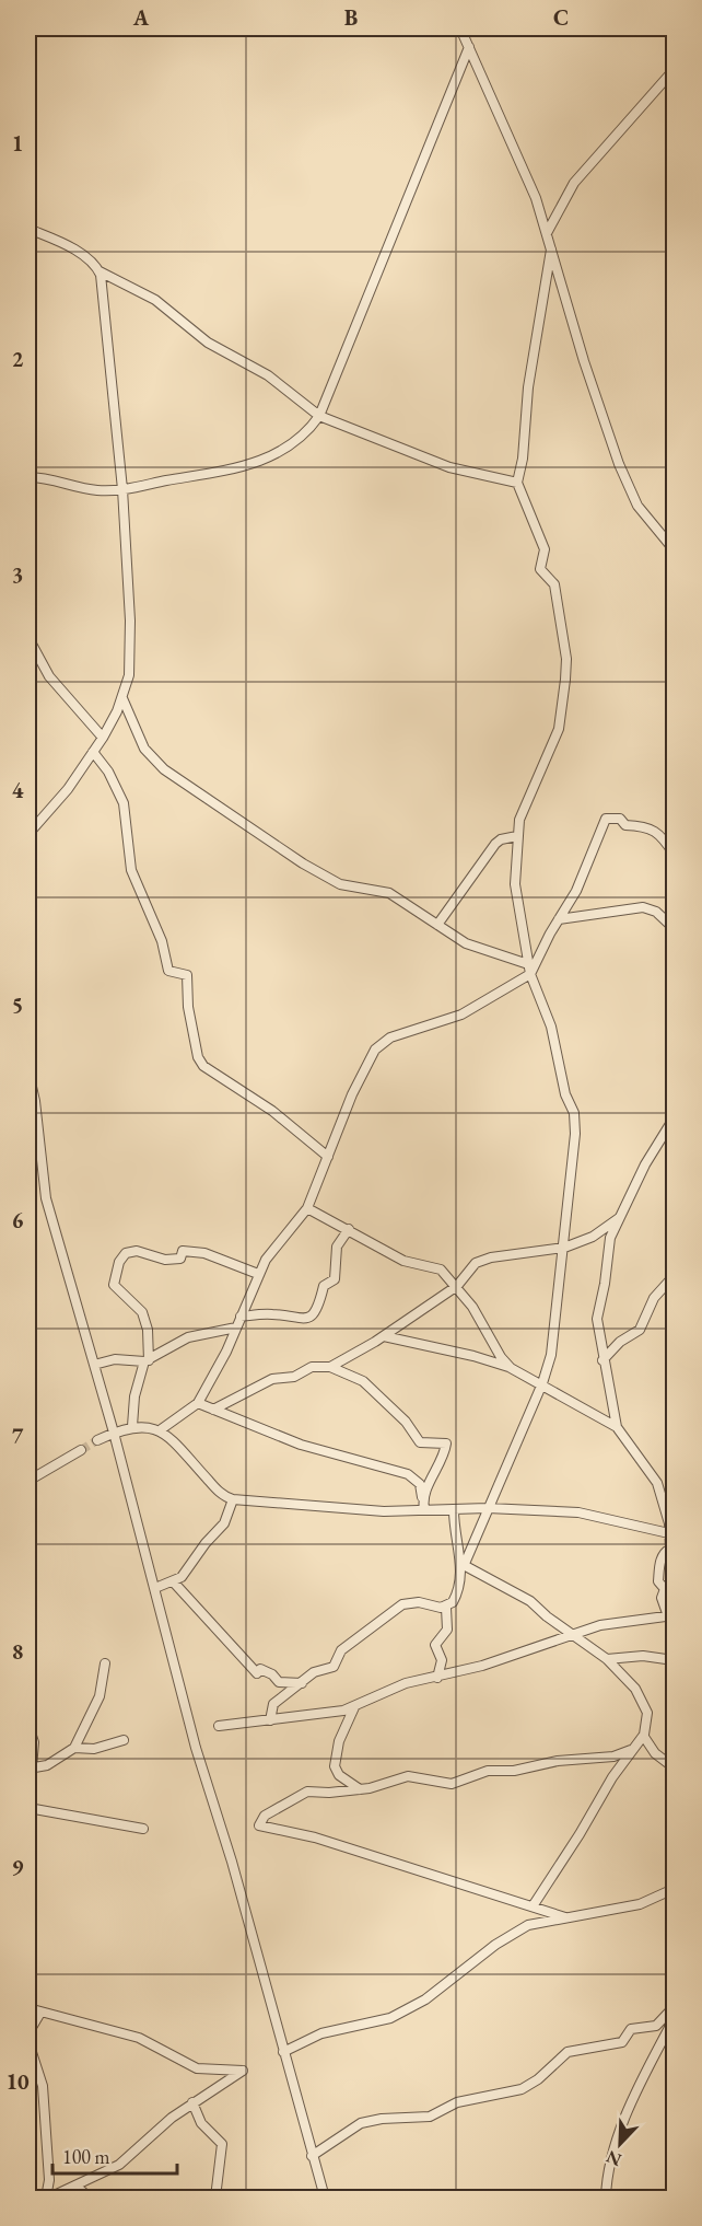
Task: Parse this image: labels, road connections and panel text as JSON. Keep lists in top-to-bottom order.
{
  "scale_bar": "100 m",
  "north": "bottom left",
  "grid": {
    "columns": ["A", "B", "C"],
    "rows": [
      "1",
      "2",
      "3",
      "4",
      "5",
      "6",
      "7",
      "8",
      "9",
      "10"
    ]
  }
}
